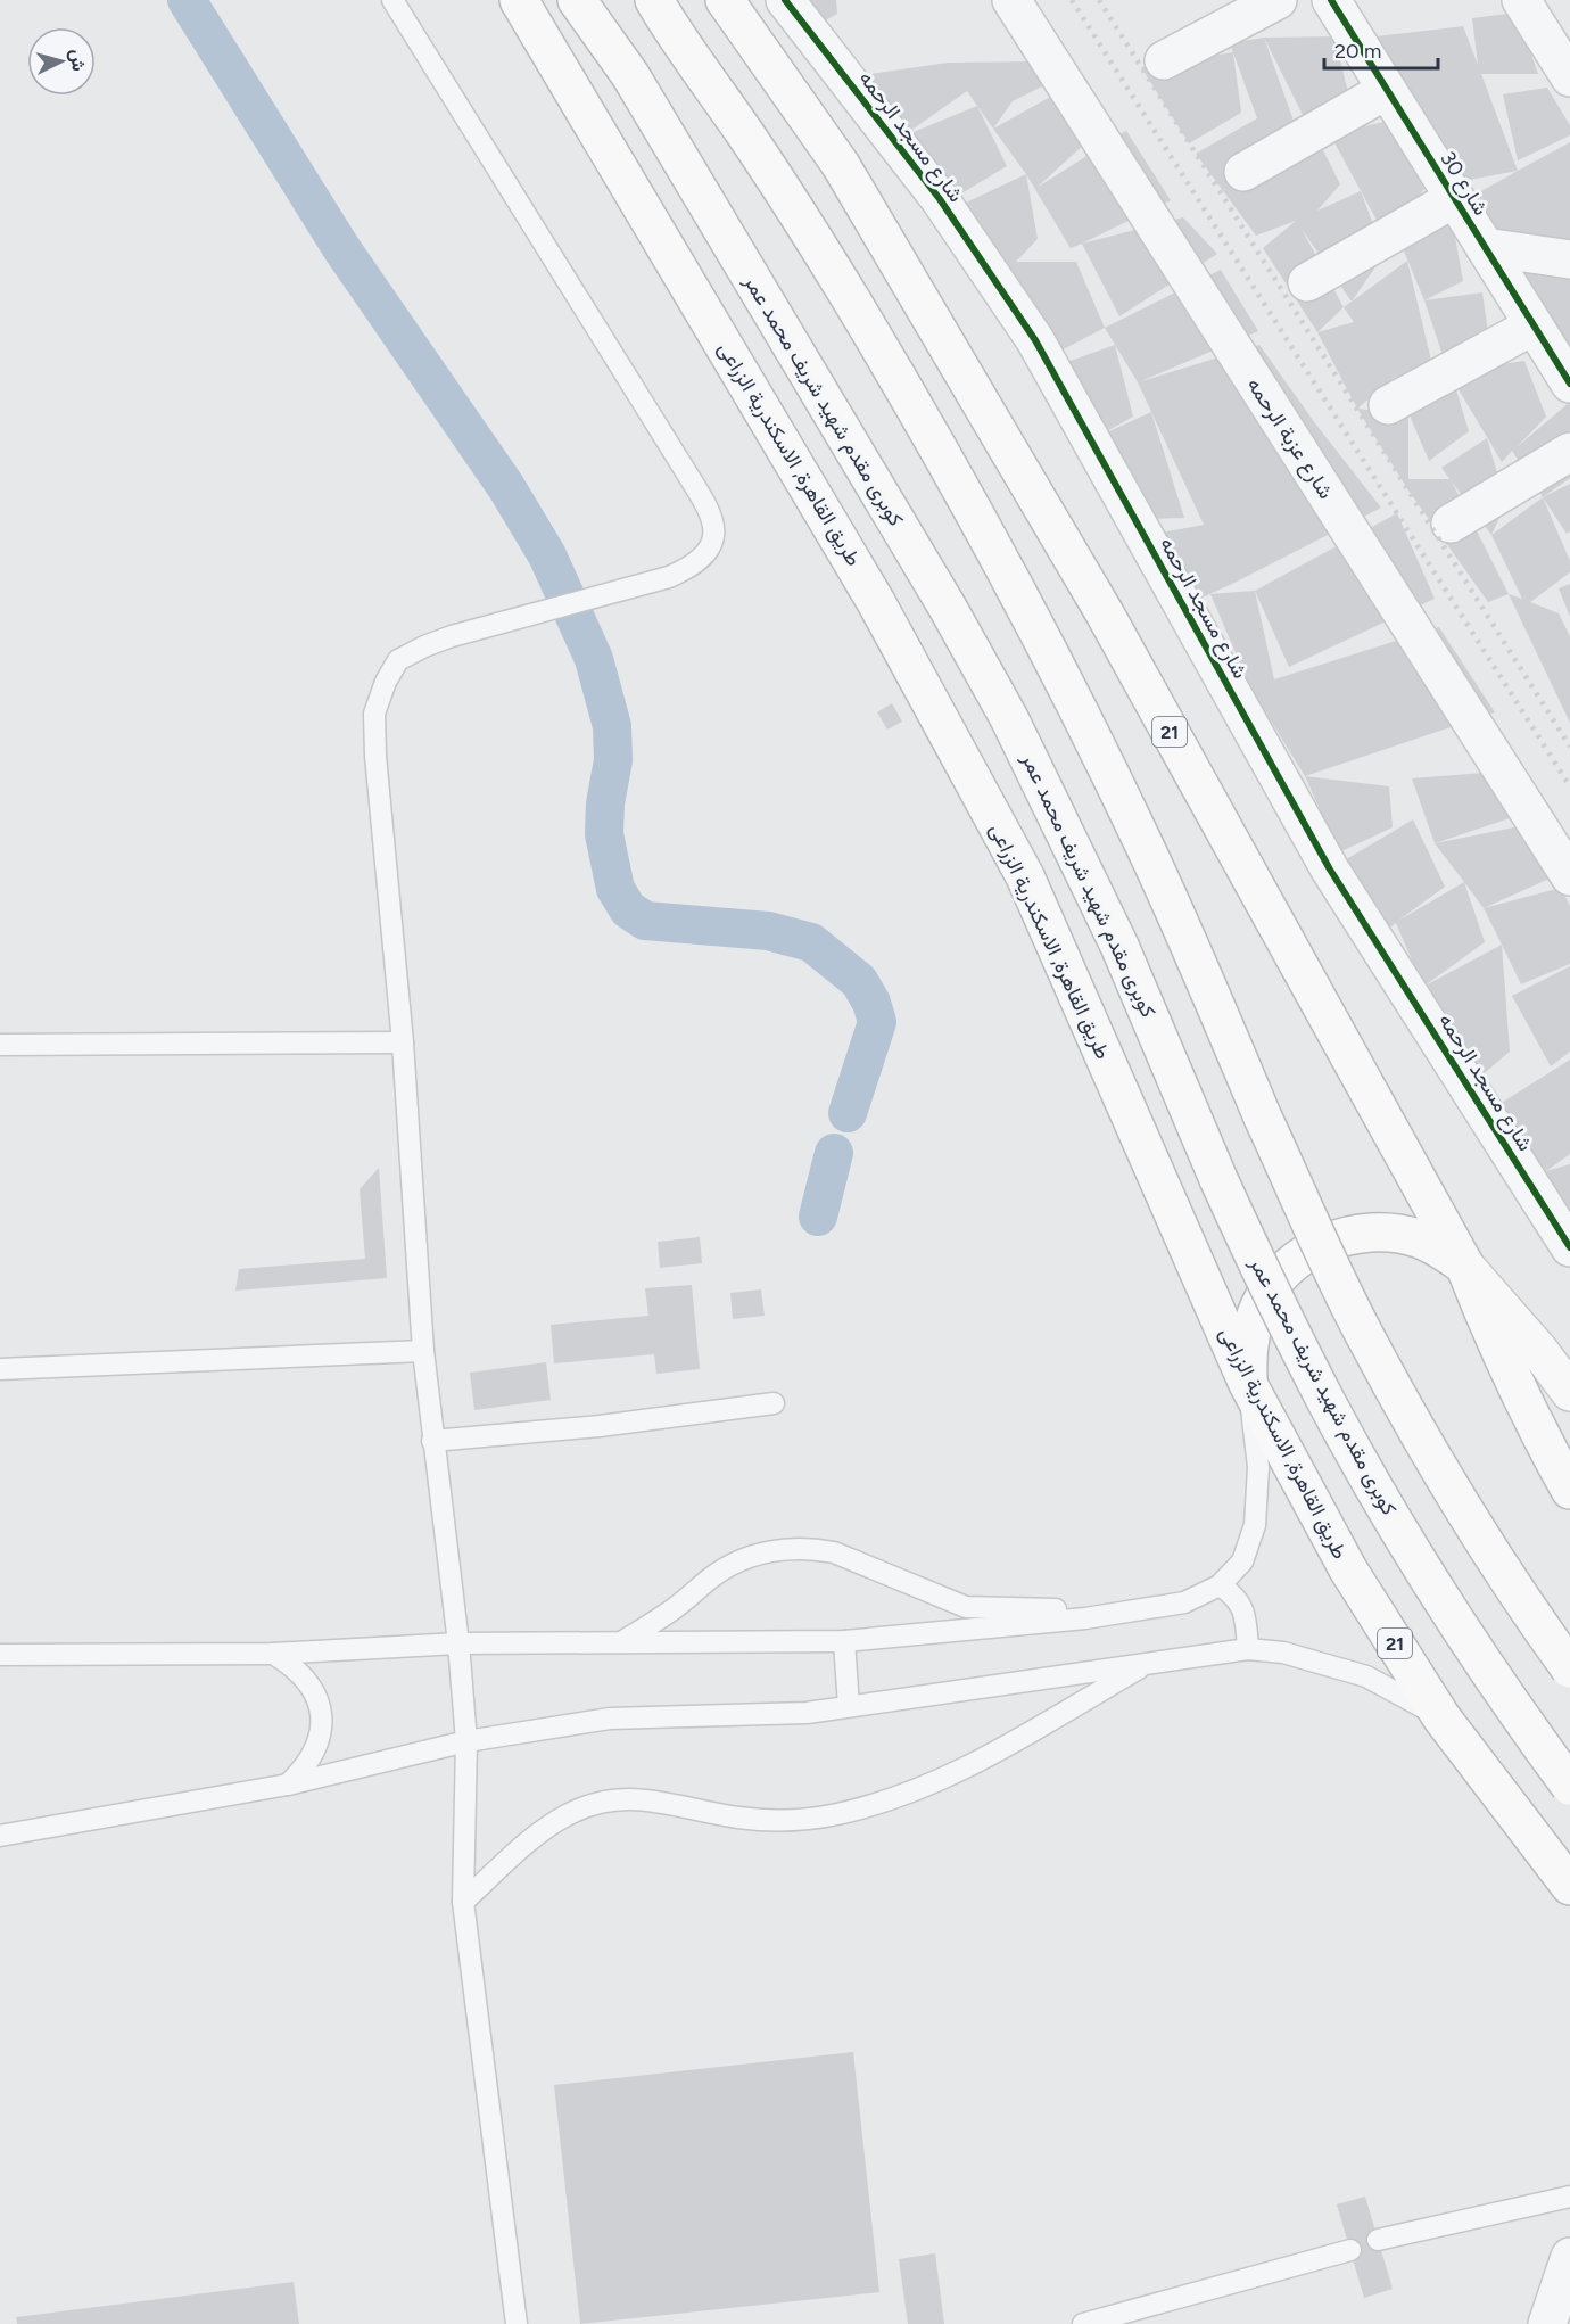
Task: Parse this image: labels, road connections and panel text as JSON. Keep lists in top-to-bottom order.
{
  "streets": {
    "main road": ["كوبرى مقدم شهيد شريف محمد عمر", "طريق القاهرة, الاسكندرية الزراعى", "21"],
    "street": ["شارع مسجد الرحمه", "شارع 30", "شارع عزبة الرحمه"]
  },
  "scale_bar": "20 m",
  "north": "right"
}
